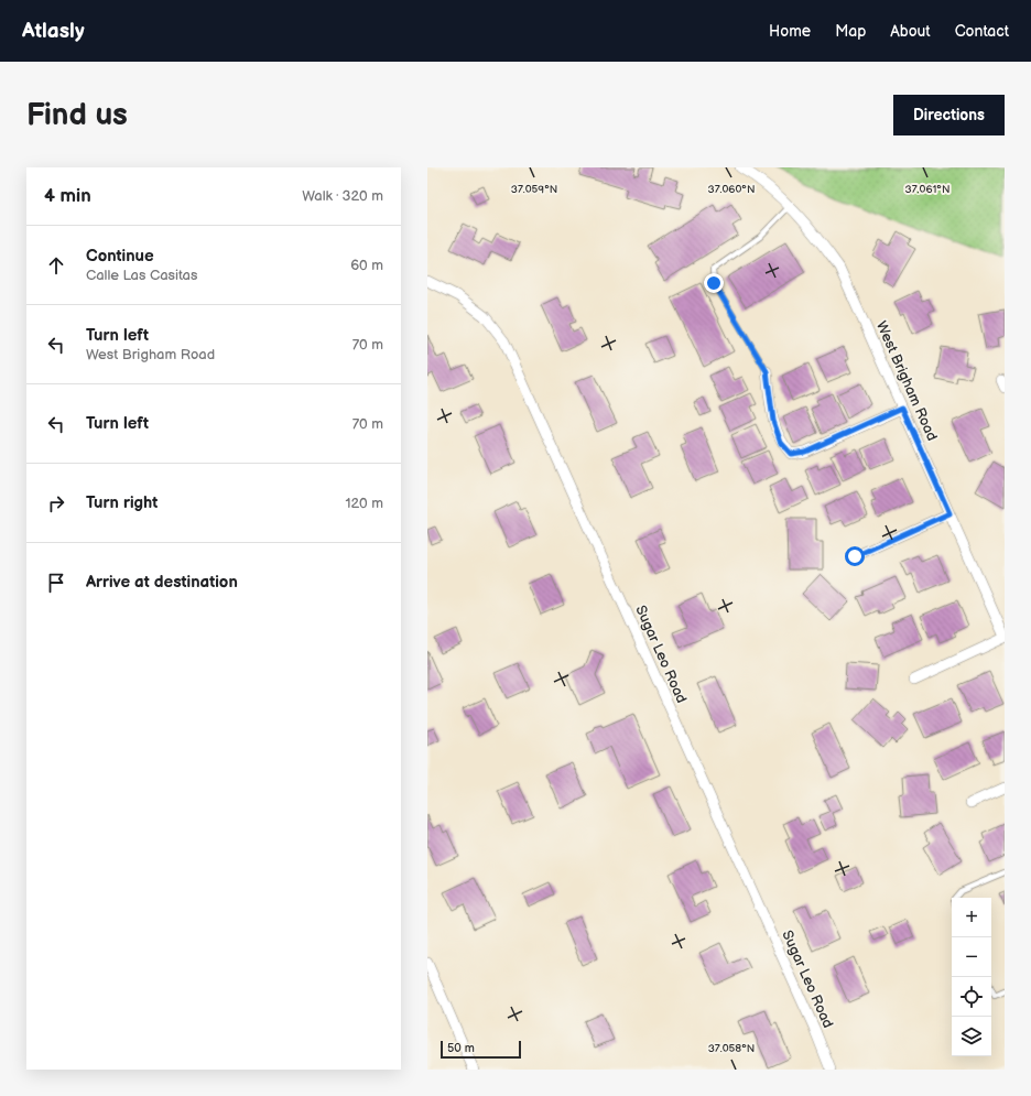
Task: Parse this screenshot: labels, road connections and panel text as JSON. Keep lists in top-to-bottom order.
{
  "streets": {
    "street": ["West Brigham Road", "Sugar Leo Road"]
  },
  "scale_bar": "50 m",
  "page": {
    "header": "Atlasly",
    "nav": [
      "Home",
      "Map",
      "About",
      "Contact"
    ],
    "buttons": "Directions",
    "title": "Find us",
    "heading": ["4 min", "Walk · 320 m"],
    "list": [
      ["Continue", "Calle Las Casitas", "60 m"],
      ["Turn left", "West Brigham Road", "70 m"],
      ["Turn left", "70 m"],
      ["Turn right", "120 m"],
      "Arrive at destination"
    ],
    "map_buttons": ["+", "−"],
    "scale": "50 m"
  },
  "coordinates": [
    "37.059°N",
    "37.060°N",
    "37.061°N",
    "37.058°N"
  ]
}
